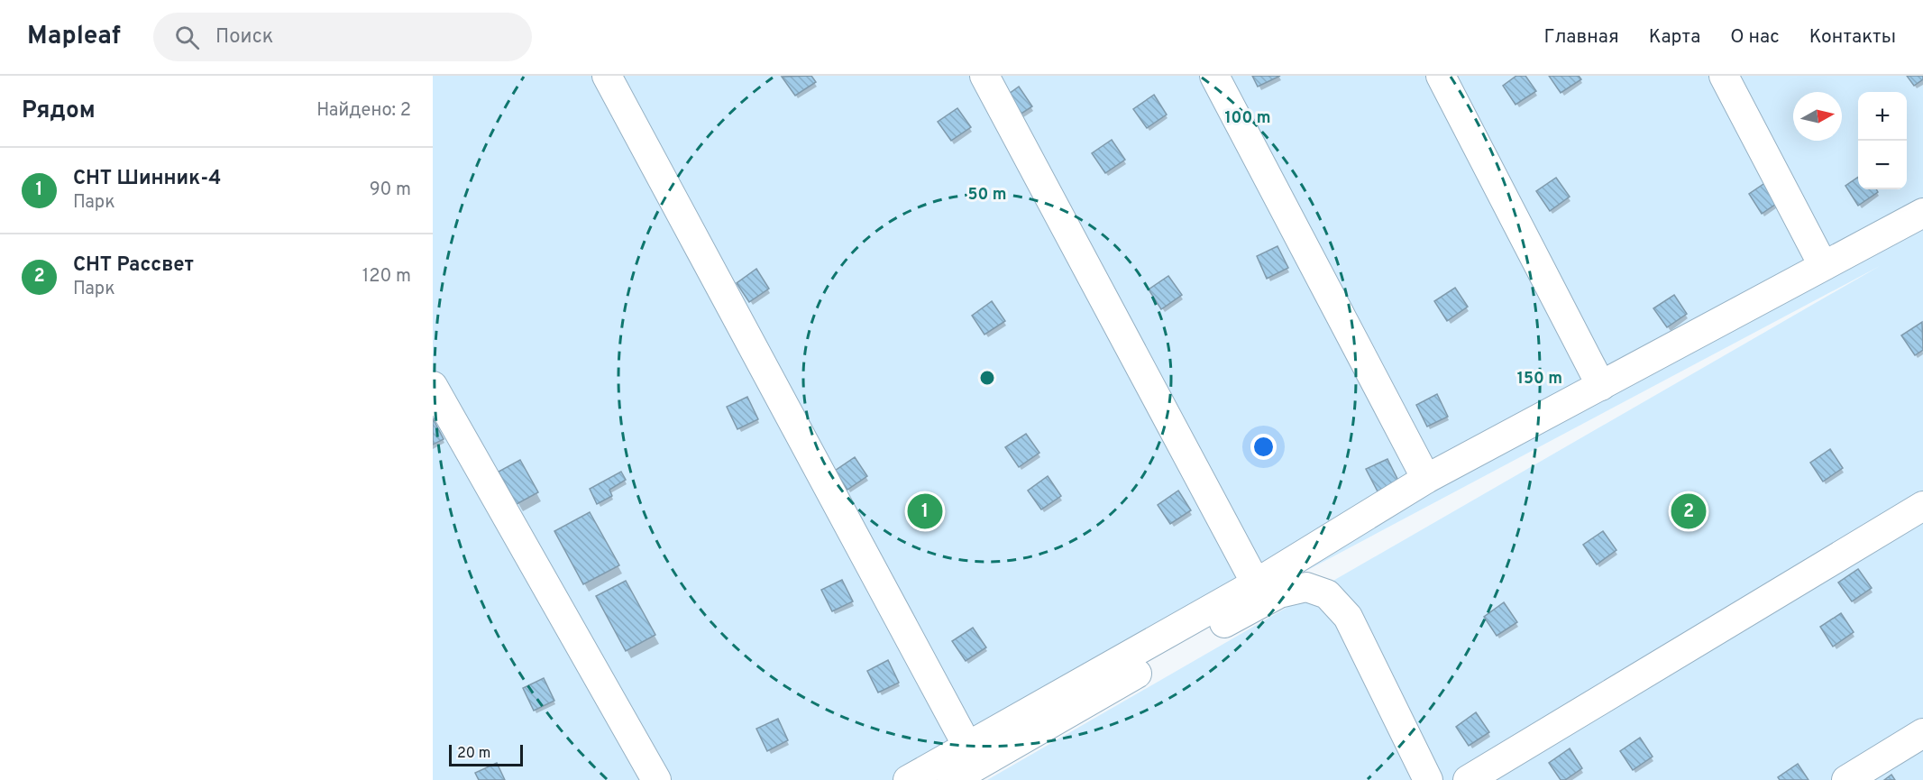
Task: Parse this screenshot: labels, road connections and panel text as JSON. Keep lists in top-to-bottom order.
{
  "scale_bar": "20 m",
  "north": "right",
  "page": {
    "header": "Mapleaf",
    "search": "Поиск",
    "nav": [
      "Главная",
      "Карта",
      "О нас",
      "Контакты"
    ],
    "heading": ["Рядом", "Найдено: 2"],
    "map_buttons": ["+", "−"],
    "list": [
      {
        "mark": "1",
        "name": "СНТ Шинник-4",
        "note": "Парк",
        "value": "90 m"
      },
      {
        "mark": "2",
        "name": "СНТ Рассвет",
        "note": "Парк",
        "value": "120 m"
      }
    ],
    "pins": ["1", "2"],
    "scale": "20 m"
  },
  "rings": ["100 m", "50 m", "150 m"]
}
